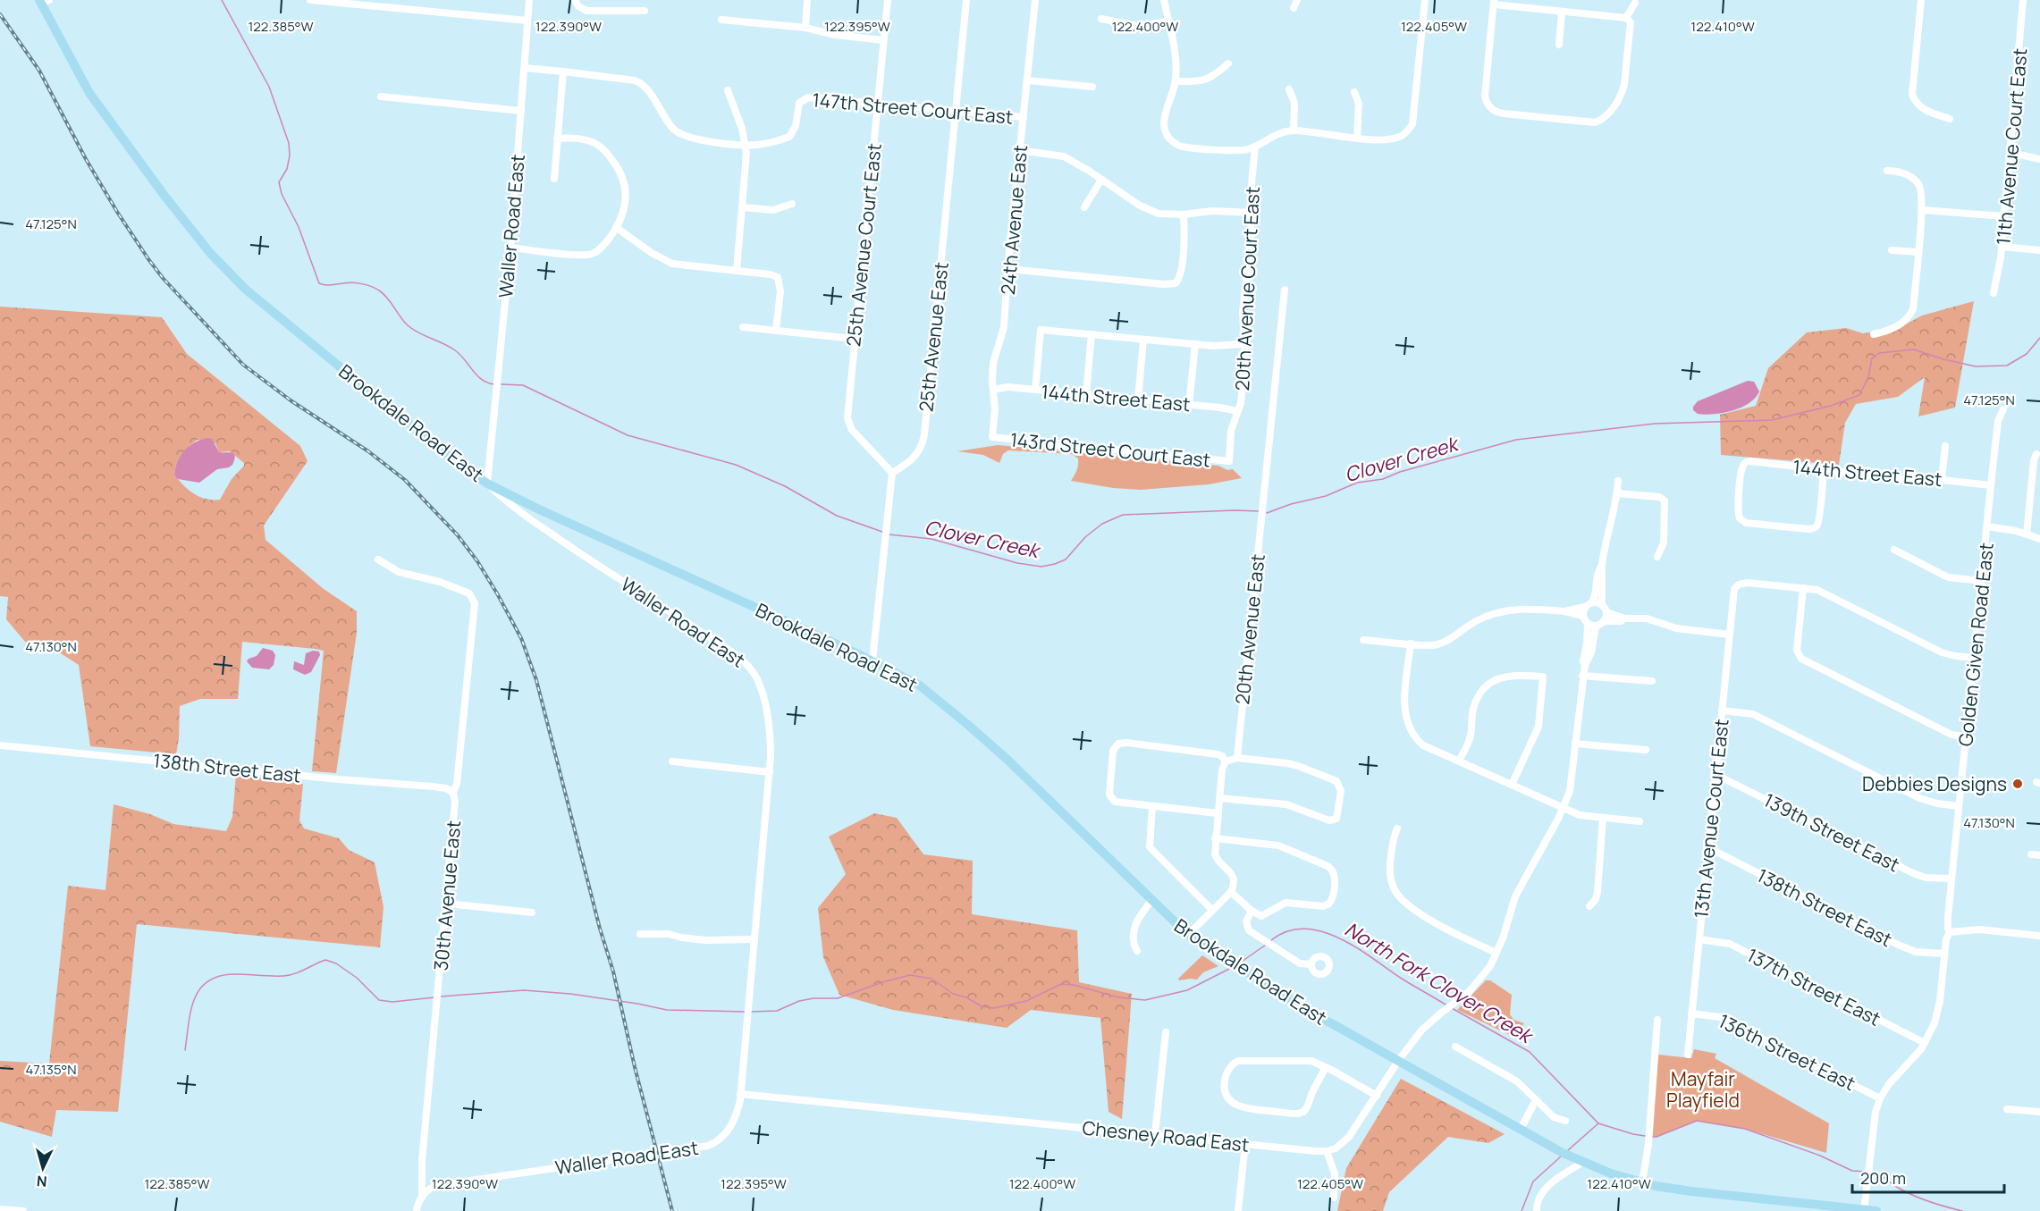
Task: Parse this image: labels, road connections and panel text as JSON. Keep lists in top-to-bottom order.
{
  "streets": {
    "main road": ["Brookdale Road East"],
    "street": [
      "147th Street Court East",
      "11th Avenue Court East",
      "24th Avenue East",
      "Waller Road East",
      "25th Avenue Court East",
      "20th Avenue Court East",
      "25th Avenue East",
      "144th Street East",
      "143rd Street Court East",
      "20th Avenue East",
      "Golden Given Road East",
      "138th Street East",
      "13th Avenue Court East",
      "139th Street East",
      "30th Avenue East",
      "137th Street East",
      "136th Street East",
      "Chesney Road East"
    ]
  },
  "crossings": [
    ["147th Street Court East", "24th Avenue East"],
    ["147th Street Court East", "25th Avenue Court East"],
    ["147th Street Court East", "25th Avenue East"],
    ["24th Avenue East", "144th Street East"],
    ["24th Avenue East", "143rd Street Court East"],
    ["Waller Road East", "Brookdale Road East"],
    ["Waller Road East", "30th Avenue East"],
    ["Waller Road East", "Chesney Road East"],
    ["25th Avenue Court East", "25th Avenue East"],
    ["20th Avenue Court East", "144th Street East"],
    ["20th Avenue Court East", "143rd Street Court East"],
    ["144th Street East", "Golden Given Road East"],
    ["Brookdale Road East", "Golden Given Road East"],
    ["Golden Given Road East", "138th Street East"],
    ["Golden Given Road East", "139th Street East"],
    ["Golden Given Road East", "137th Street East"],
    ["Golden Given Road East", "136th Street East"],
    ["138th Street East", "13th Avenue Court East"],
    ["138th Street East", "30th Avenue East"],
    ["13th Avenue Court East", "139th Street East"],
    ["13th Avenue Court East", "137th Street East"],
    ["13th Avenue Court East", "136th Street East"]
  ],
  "water": ["Clover Creek", "North Fork Clover Creek"],
  "parks": ["Mayfair Playfield"],
  "places": ["Debbies Designs"],
  "scale_bar": "200 m",
  "north": "bottom",
  "coordinates": [
    "122.385°W",
    "122.390°W",
    "122.395°W",
    "122.400°W",
    "122.405°W",
    "122.410°W",
    "47.125°N",
    "47.130°N",
    "47.135°N"
  ]
}
